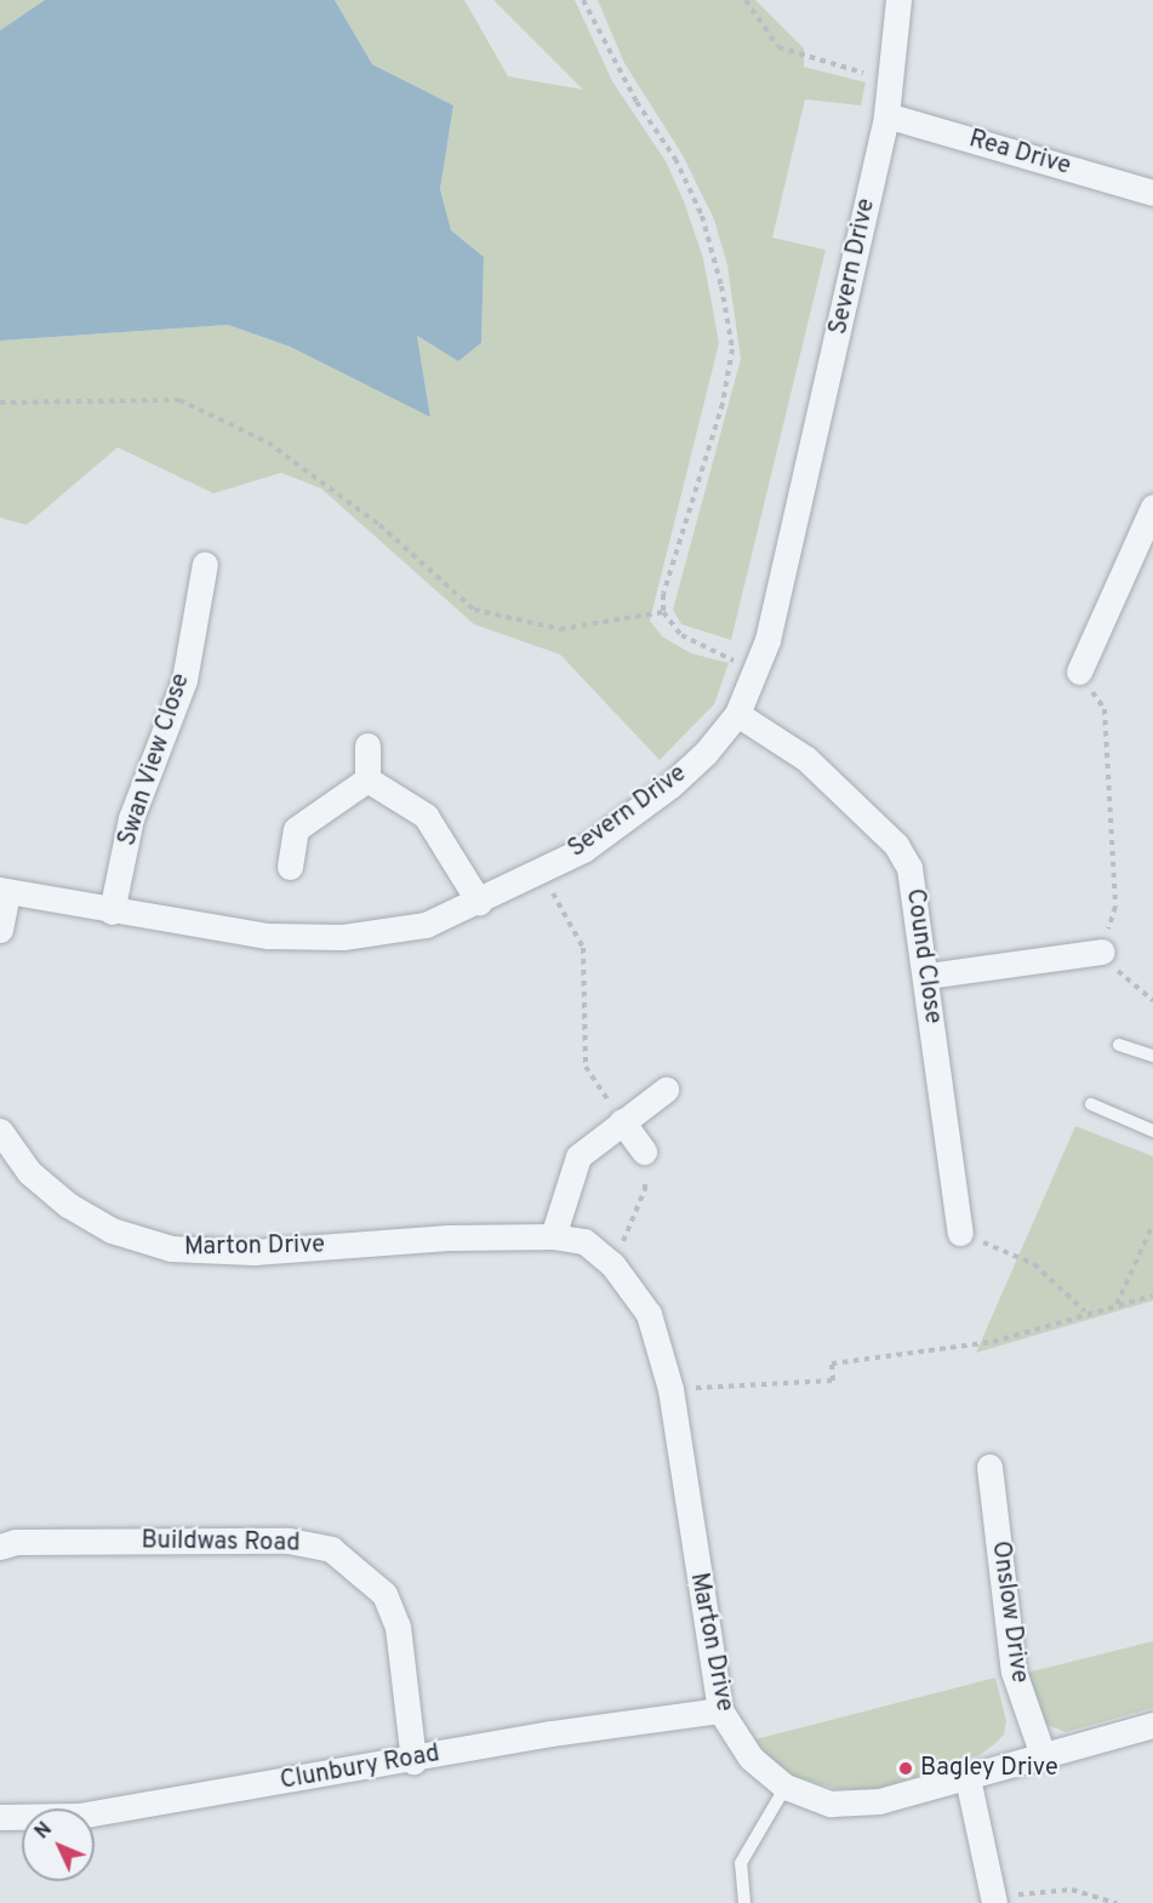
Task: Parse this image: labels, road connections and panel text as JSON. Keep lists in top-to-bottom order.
{
  "streets": {
    "street": [
      "Rea Drive",
      "Severn Drive",
      "Swan View Close",
      "Cound Close",
      "Marton Drive",
      "Buildwas Road",
      "Onslow Drive",
      "Clunbury Road"
    ]
  },
  "crossings": [
    ["Rea Drive", "Severn Drive"],
    ["Severn Drive", "Swan View Close"],
    ["Severn Drive", "Cound Close"],
    ["Marton Drive", "Onslow Drive"],
    ["Marton Drive", "Clunbury Road"],
    ["Buildwas Road", "Clunbury Road"]
  ],
  "places": ["Bagley Drive"],
  "north": "top left"
}
